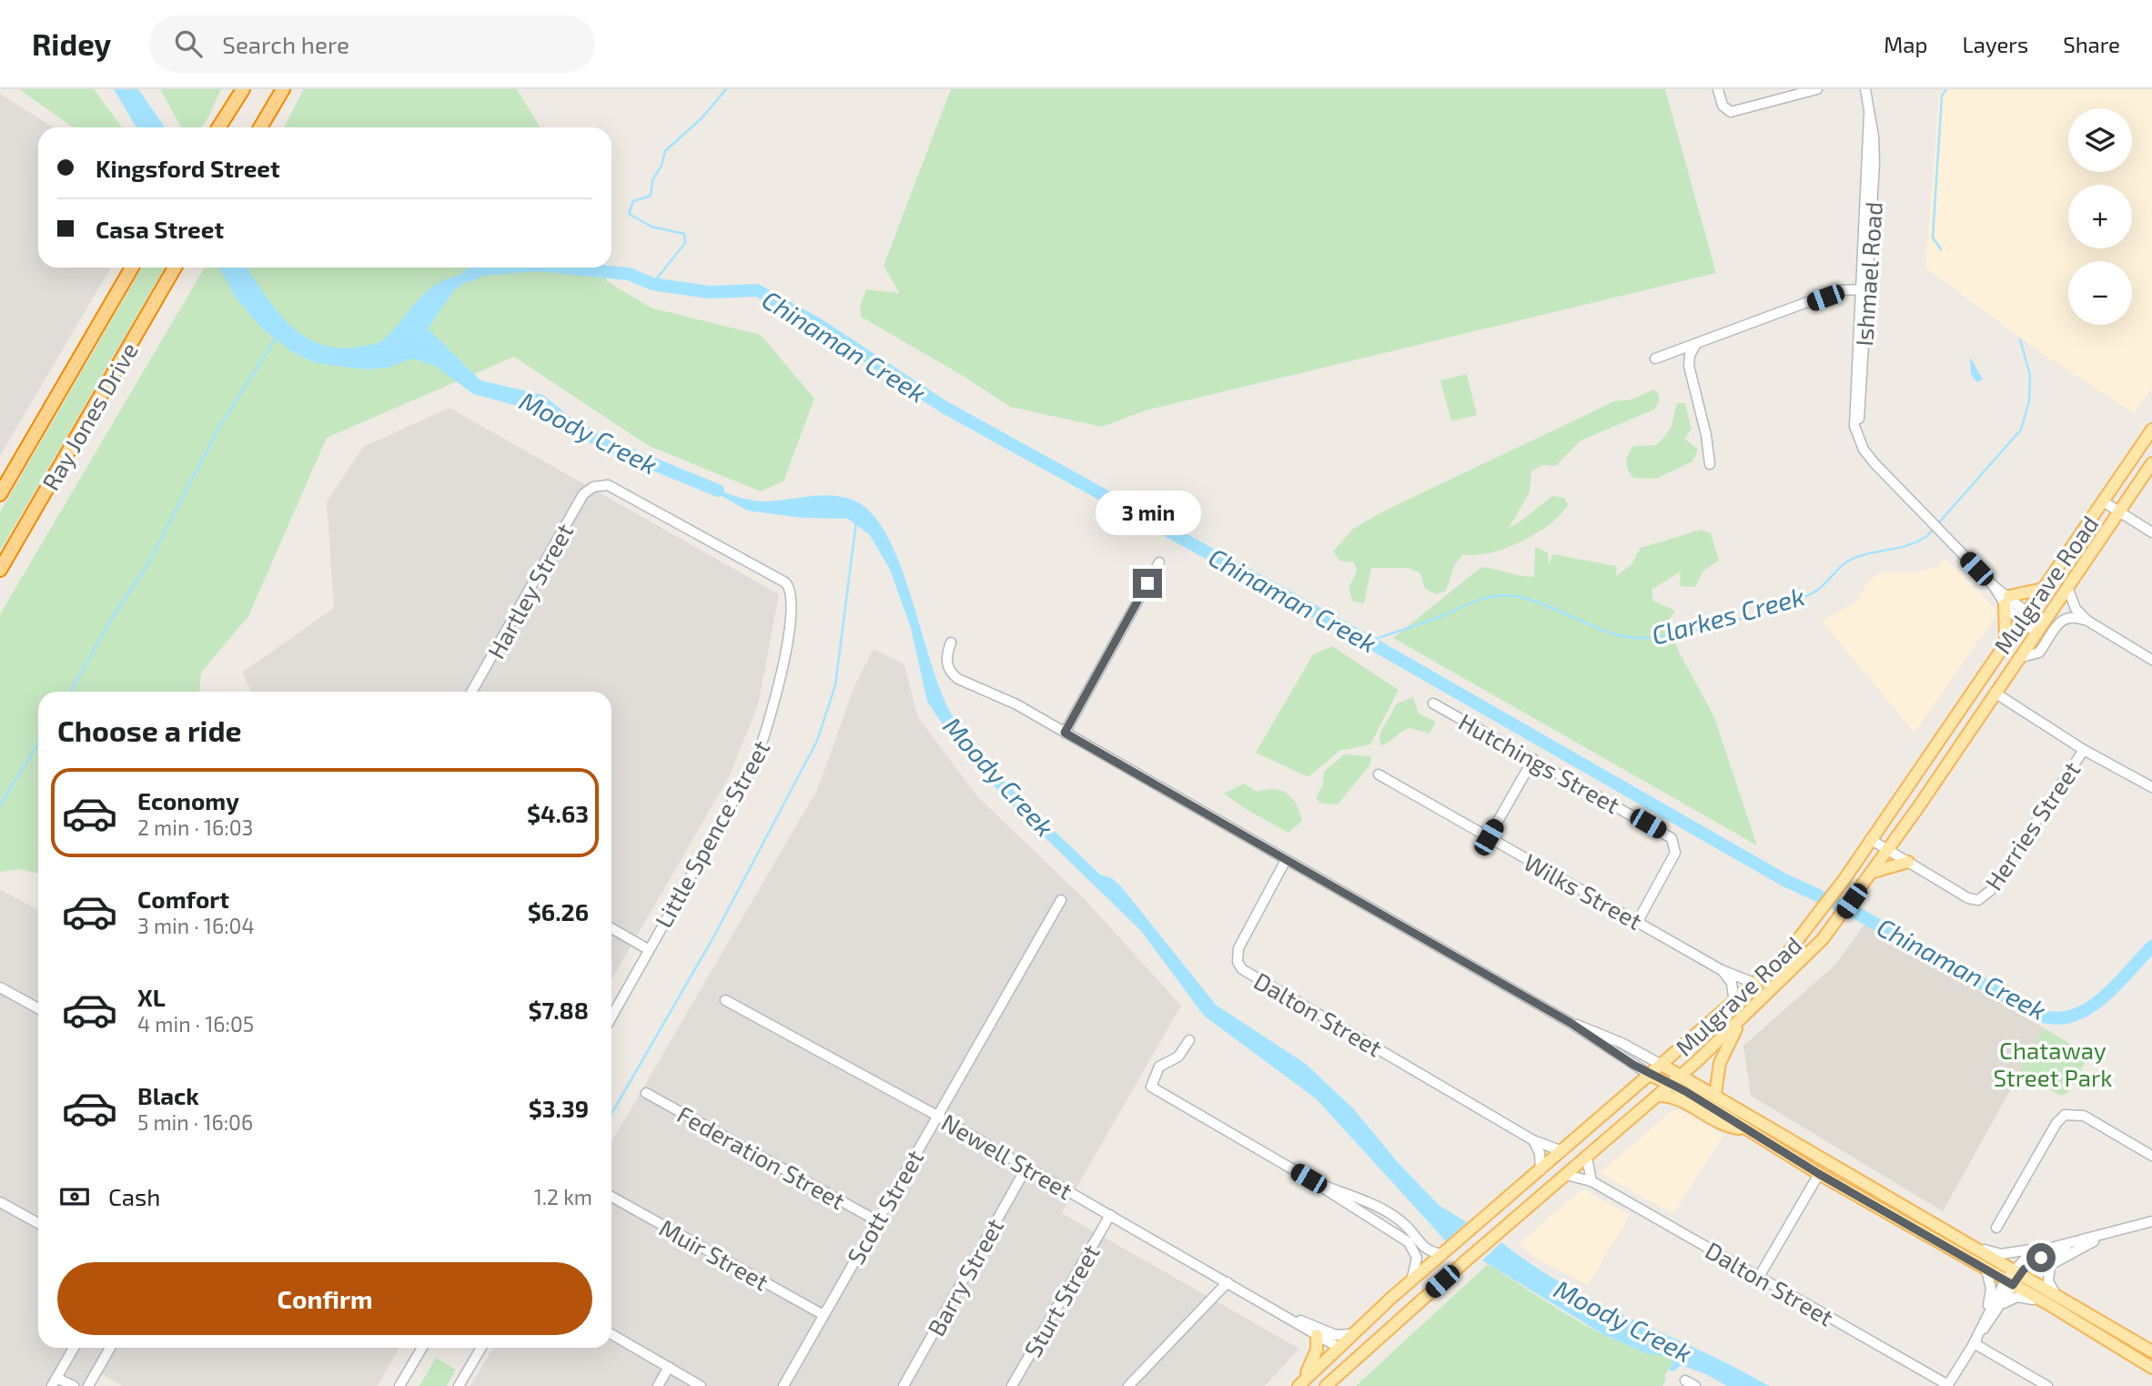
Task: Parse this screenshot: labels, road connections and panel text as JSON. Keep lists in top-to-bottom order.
{
  "streets": {
    "highway": ["Ray Jones Drive"],
    "main road": ["Mulgrave Road"],
    "street": [
      "Ishmael Road",
      "Hartley Street",
      "Hutchings Street",
      "Herries Street",
      "Little Spence Street",
      "Wilks Street",
      "Dalton Street",
      "Newell Street",
      "Federation Street",
      "Scott Street",
      "Muir Street",
      "Barry Street",
      "Sturt Street"
    ]
  },
  "crossings": [
    ["Ishmael Road", "Mulgrave Road"],
    ["Mulgrave Road", "Wilks Street"],
    ["Mulgrave Road", "Dalton Street"],
    ["Mulgrave Road", "Newell Street"],
    ["Hartley Street", "Little Spence Street"],
    ["Hutchings Street", "Wilks Street"],
    ["Newell Street", "Scott Street"],
    ["Newell Street", "Barry Street"],
    ["Newell Street", "Sturt Street"],
    ["Federation Street", "Scott Street"],
    ["Scott Street", "Muir Street"]
  ],
  "water": ["Chinaman Creek", "Moody Creek", "Clarkes Creek"],
  "parks": ["Chataway Street Park"],
  "page": {
    "header": "Ridey",
    "search": "Search here",
    "nav": ["Map", "Layers", "Share"],
    "map_buttons": ["+", "−"],
    "banner": ["Kingsford Street", "Casa Street"],
    "bubble": "3 min",
    "heading": "Choose a ride",
    "list": [
      {
        "name": "Economy",
        "note": "2 min · 16:03",
        "value": "$4.63"
      },
      {
        "name": "Comfort",
        "note": "3 min · 16:04",
        "value": "$6.26"
      },
      {
        "name": "XL",
        "note": "4 min · 16:05",
        "value": "$7.88"
      },
      {
        "name": "Black",
        "note": "5 min · 16:06",
        "value": "$3.39"
      }
    ],
    "pay": ["Cash", "1.2 km"],
    "buttons": "Confirm"
  }
}
